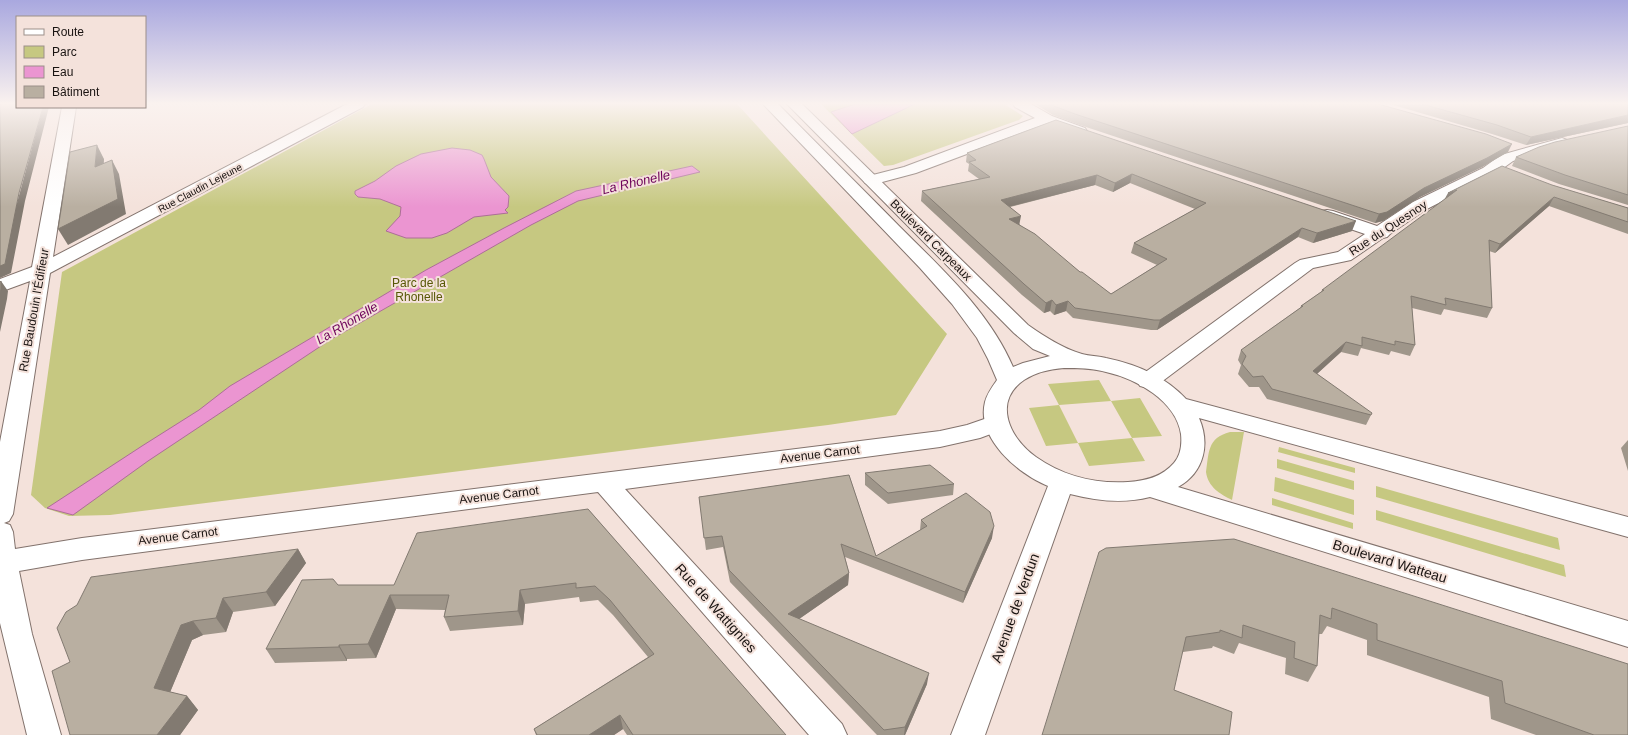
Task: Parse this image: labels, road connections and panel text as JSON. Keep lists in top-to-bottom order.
{
  "streets": {
    "street": [
      "Rue Claudin Lejeune",
      "Rue du Quesnoy",
      "Boulevard Carpeaux",
      "Rue Baudouin l'Édifieur",
      "Avenue Carnot",
      "Boulevard Watteau",
      "Rue de Wattignies",
      "Avenue de Verdun"
    ]
  },
  "crossings": [
    ["Rue Claudin Lejeune", "Rue Baudouin l'Édifieur"],
    ["Avenue Carnot", "Rue de Wattignies"]
  ],
  "water": ["La Rhonelle"],
  "parks": ["Parc de la Rhonelle"],
  "legend": [
    "Route",
    "Parc",
    "Eau",
    "Bâtiment"
  ]
}
